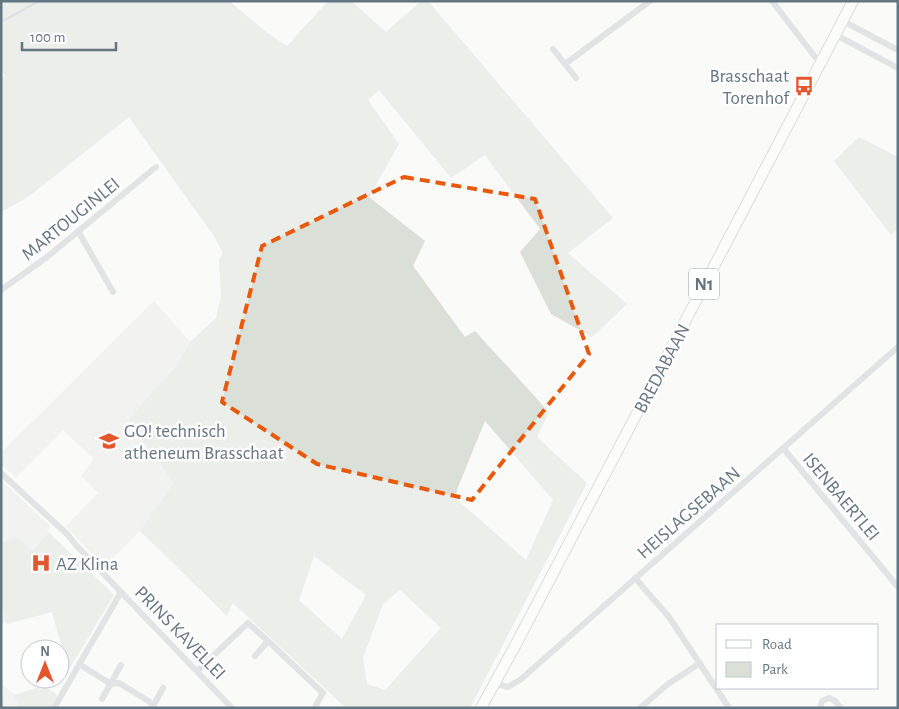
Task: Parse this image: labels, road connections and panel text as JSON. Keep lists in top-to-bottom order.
{
  "streets": {
    "main road": ["N1", "BREDABAAN"],
    "street": [
      "MARTOUGINLEI",
      "ISENBAERTLEI",
      "HEISLAGSEBAAN",
      "PRINS KAVELLEI"
    ]
  },
  "crossings": [
    ["BREDABAAN", "HEISLAGSEBAAN"],
    ["ISENBAERTLEI", "HEISLAGSEBAAN"]
  ],
  "places": {
    "bus stop": ["Brasschaat Torenhof"],
    "school or university": ["GO! technisch atheneum Brasschaat"],
    "hospital": ["AZ Klina"]
  },
  "legend": ["Road", "Park"],
  "scale_bar": "100 m",
  "north": "top"
}
